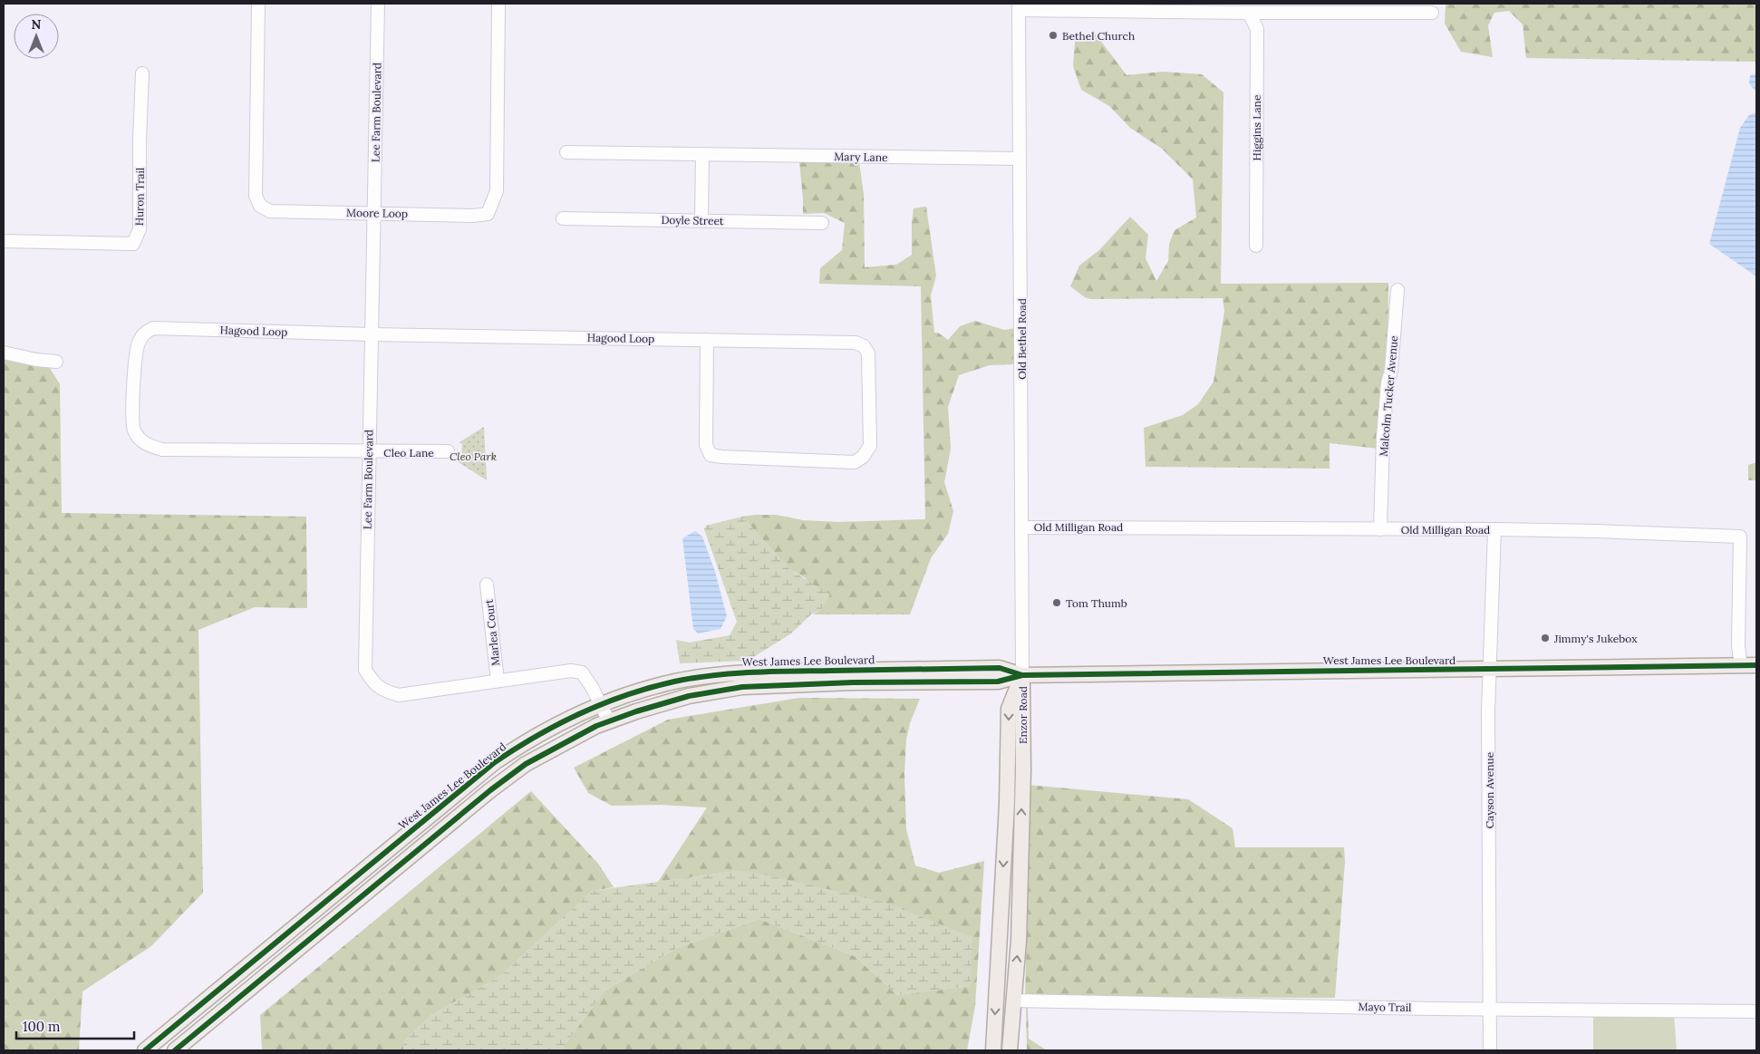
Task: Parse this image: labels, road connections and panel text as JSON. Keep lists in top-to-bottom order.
{
  "streets": {
    "main road": ["West James Lee Boulevard", "Enzor Road"],
    "street": [
      "Lee Farm Boulevard",
      "Higgins Lane",
      "Mary Lane",
      "Huron Trail",
      "Moore Loop",
      "Doyle Street",
      "Hagood Loop",
      "Old Bethel Road",
      "Malcolm Tucker Avenue",
      "Cleo Lane",
      "Old Milligan Road",
      "Marlea Court",
      "Cayson Avenue",
      "Mayo Trail"
    ]
  },
  "crossings": [
    ["Lee Farm Boulevard", "Moore Loop"],
    ["Lee Farm Boulevard", "Hagood Loop"],
    ["Lee Farm Boulevard", "Cleo Lane"],
    ["Lee Farm Boulevard", "Marlea Court"],
    ["Lee Farm Boulevard", "West James Lee Boulevard"],
    ["Mary Lane", "Old Bethel Road"],
    ["Hagood Loop", "Cleo Lane"],
    ["Old Bethel Road", "Old Milligan Road"],
    ["Old Bethel Road", "West James Lee Boulevard"],
    ["Old Bethel Road", "Enzor Road"],
    ["Malcolm Tucker Avenue", "Old Milligan Road"],
    ["Old Milligan Road", "West James Lee Boulevard"],
    ["Old Milligan Road", "Cayson Avenue"],
    ["West James Lee Boulevard", "Enzor Road"],
    ["West James Lee Boulevard", "Cayson Avenue"],
    ["Enzor Road", "Mayo Trail"],
    ["Cayson Avenue", "Mayo Trail"]
  ],
  "parks": ["Cleo Park"],
  "places": ["Bethel Church", "Tom Thumb", "Jimmy's Jukebox"],
  "scale_bar": "100 m",
  "north": "top"
}
